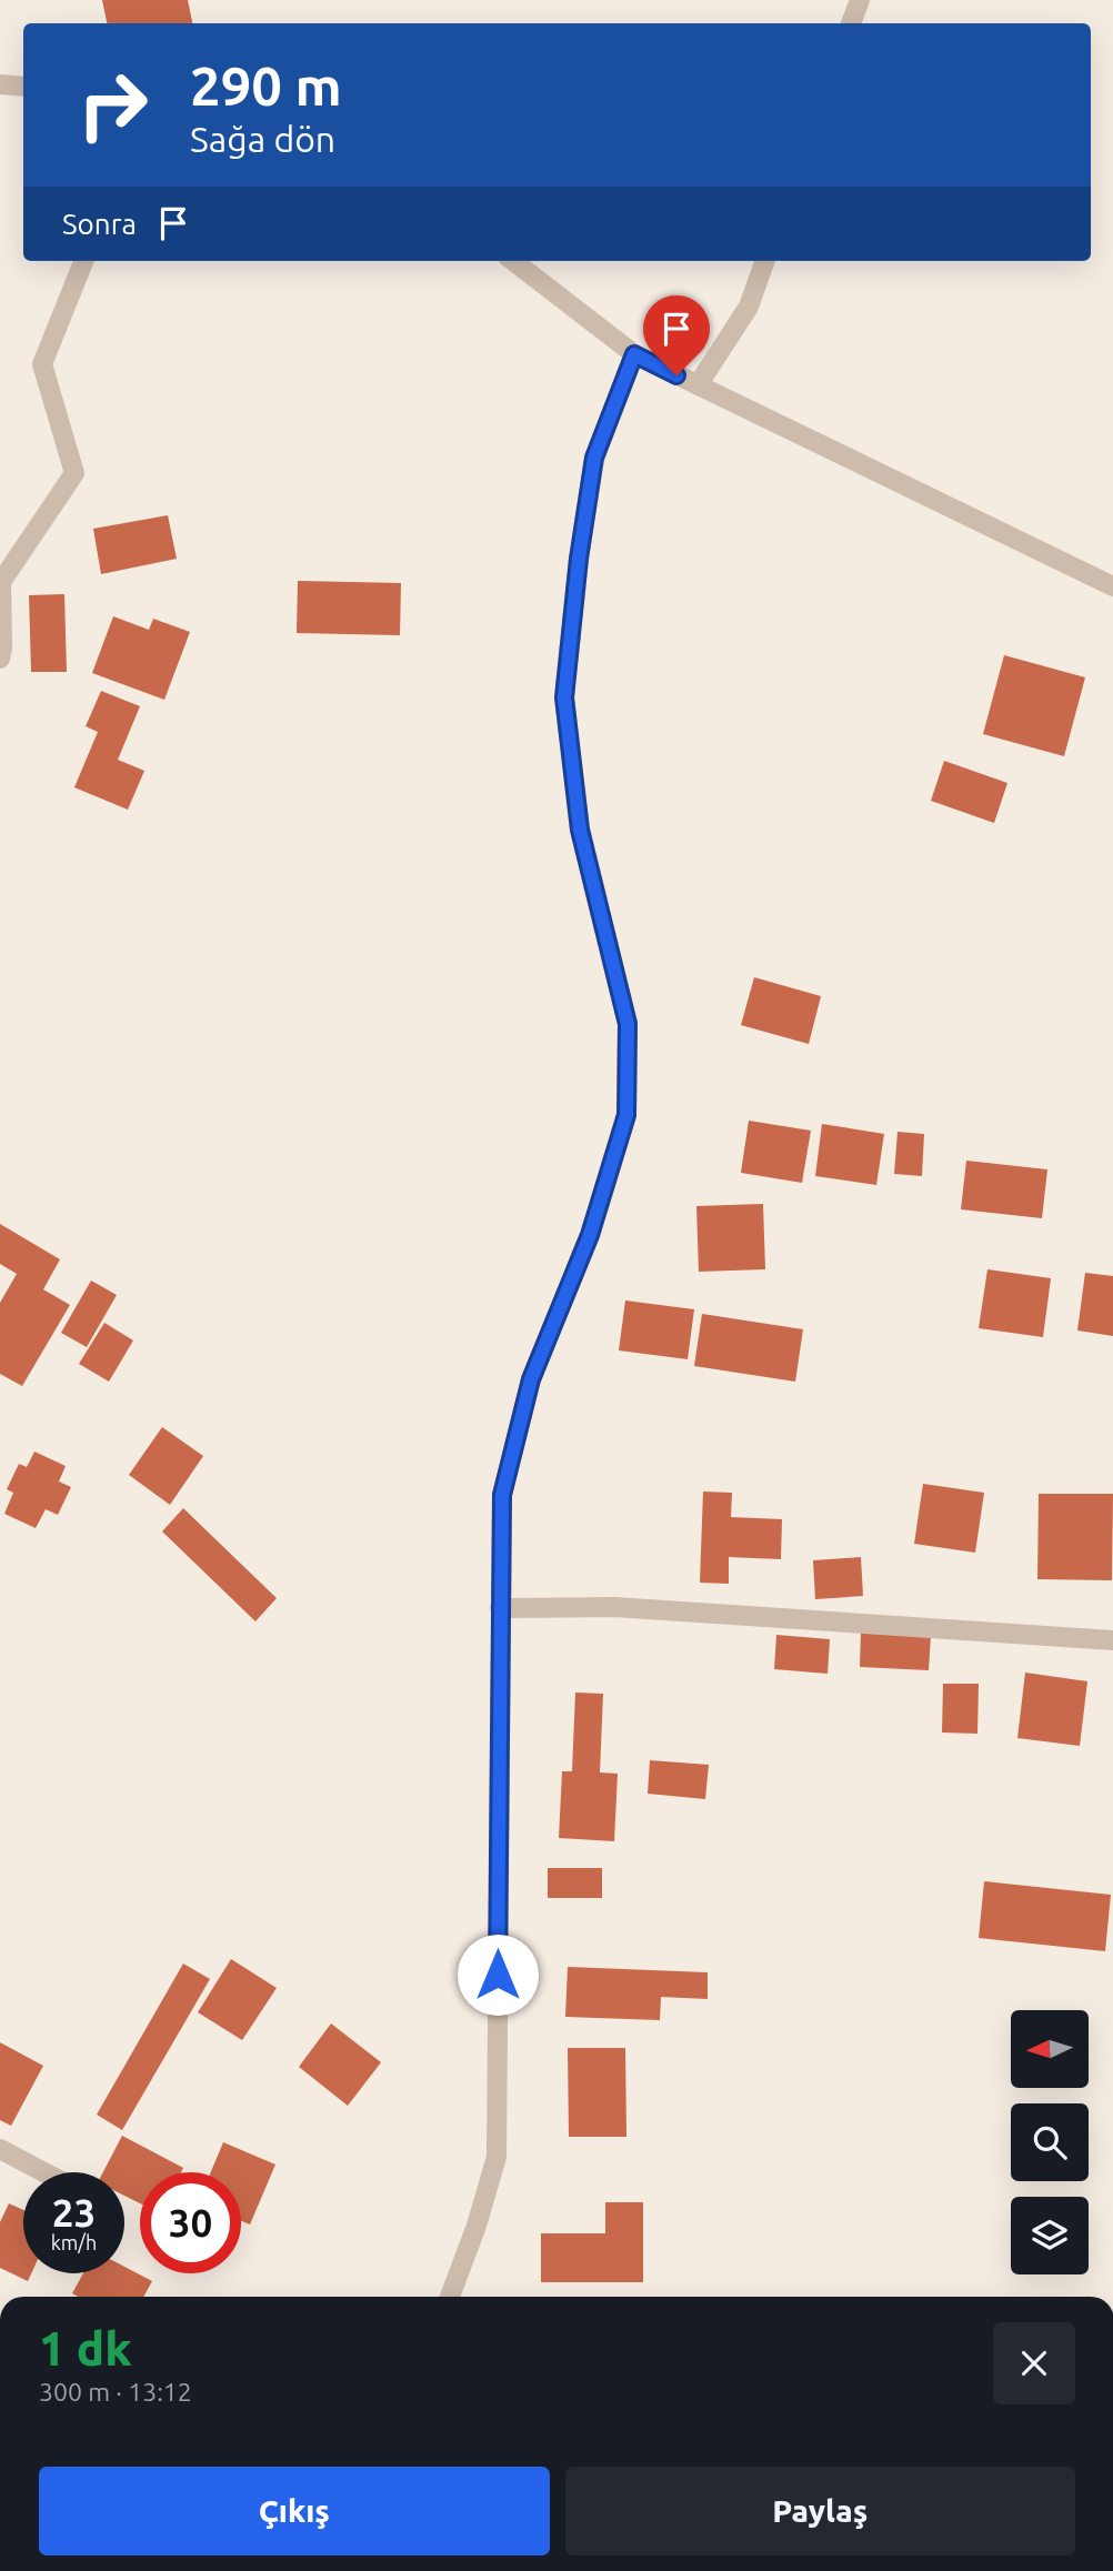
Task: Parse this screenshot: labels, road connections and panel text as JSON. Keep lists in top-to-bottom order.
{
  "north": "left",
  "page": {
    "turn": ["290 m", "Sağa dön"],
    "then": "Sonra",
    "speed": "23 km/h",
    "limit": "30",
    "heading": ["1 dk", "300 m · 13:12"],
    "buttons": ["Çıkış", "Paylaş"]
  }
}
